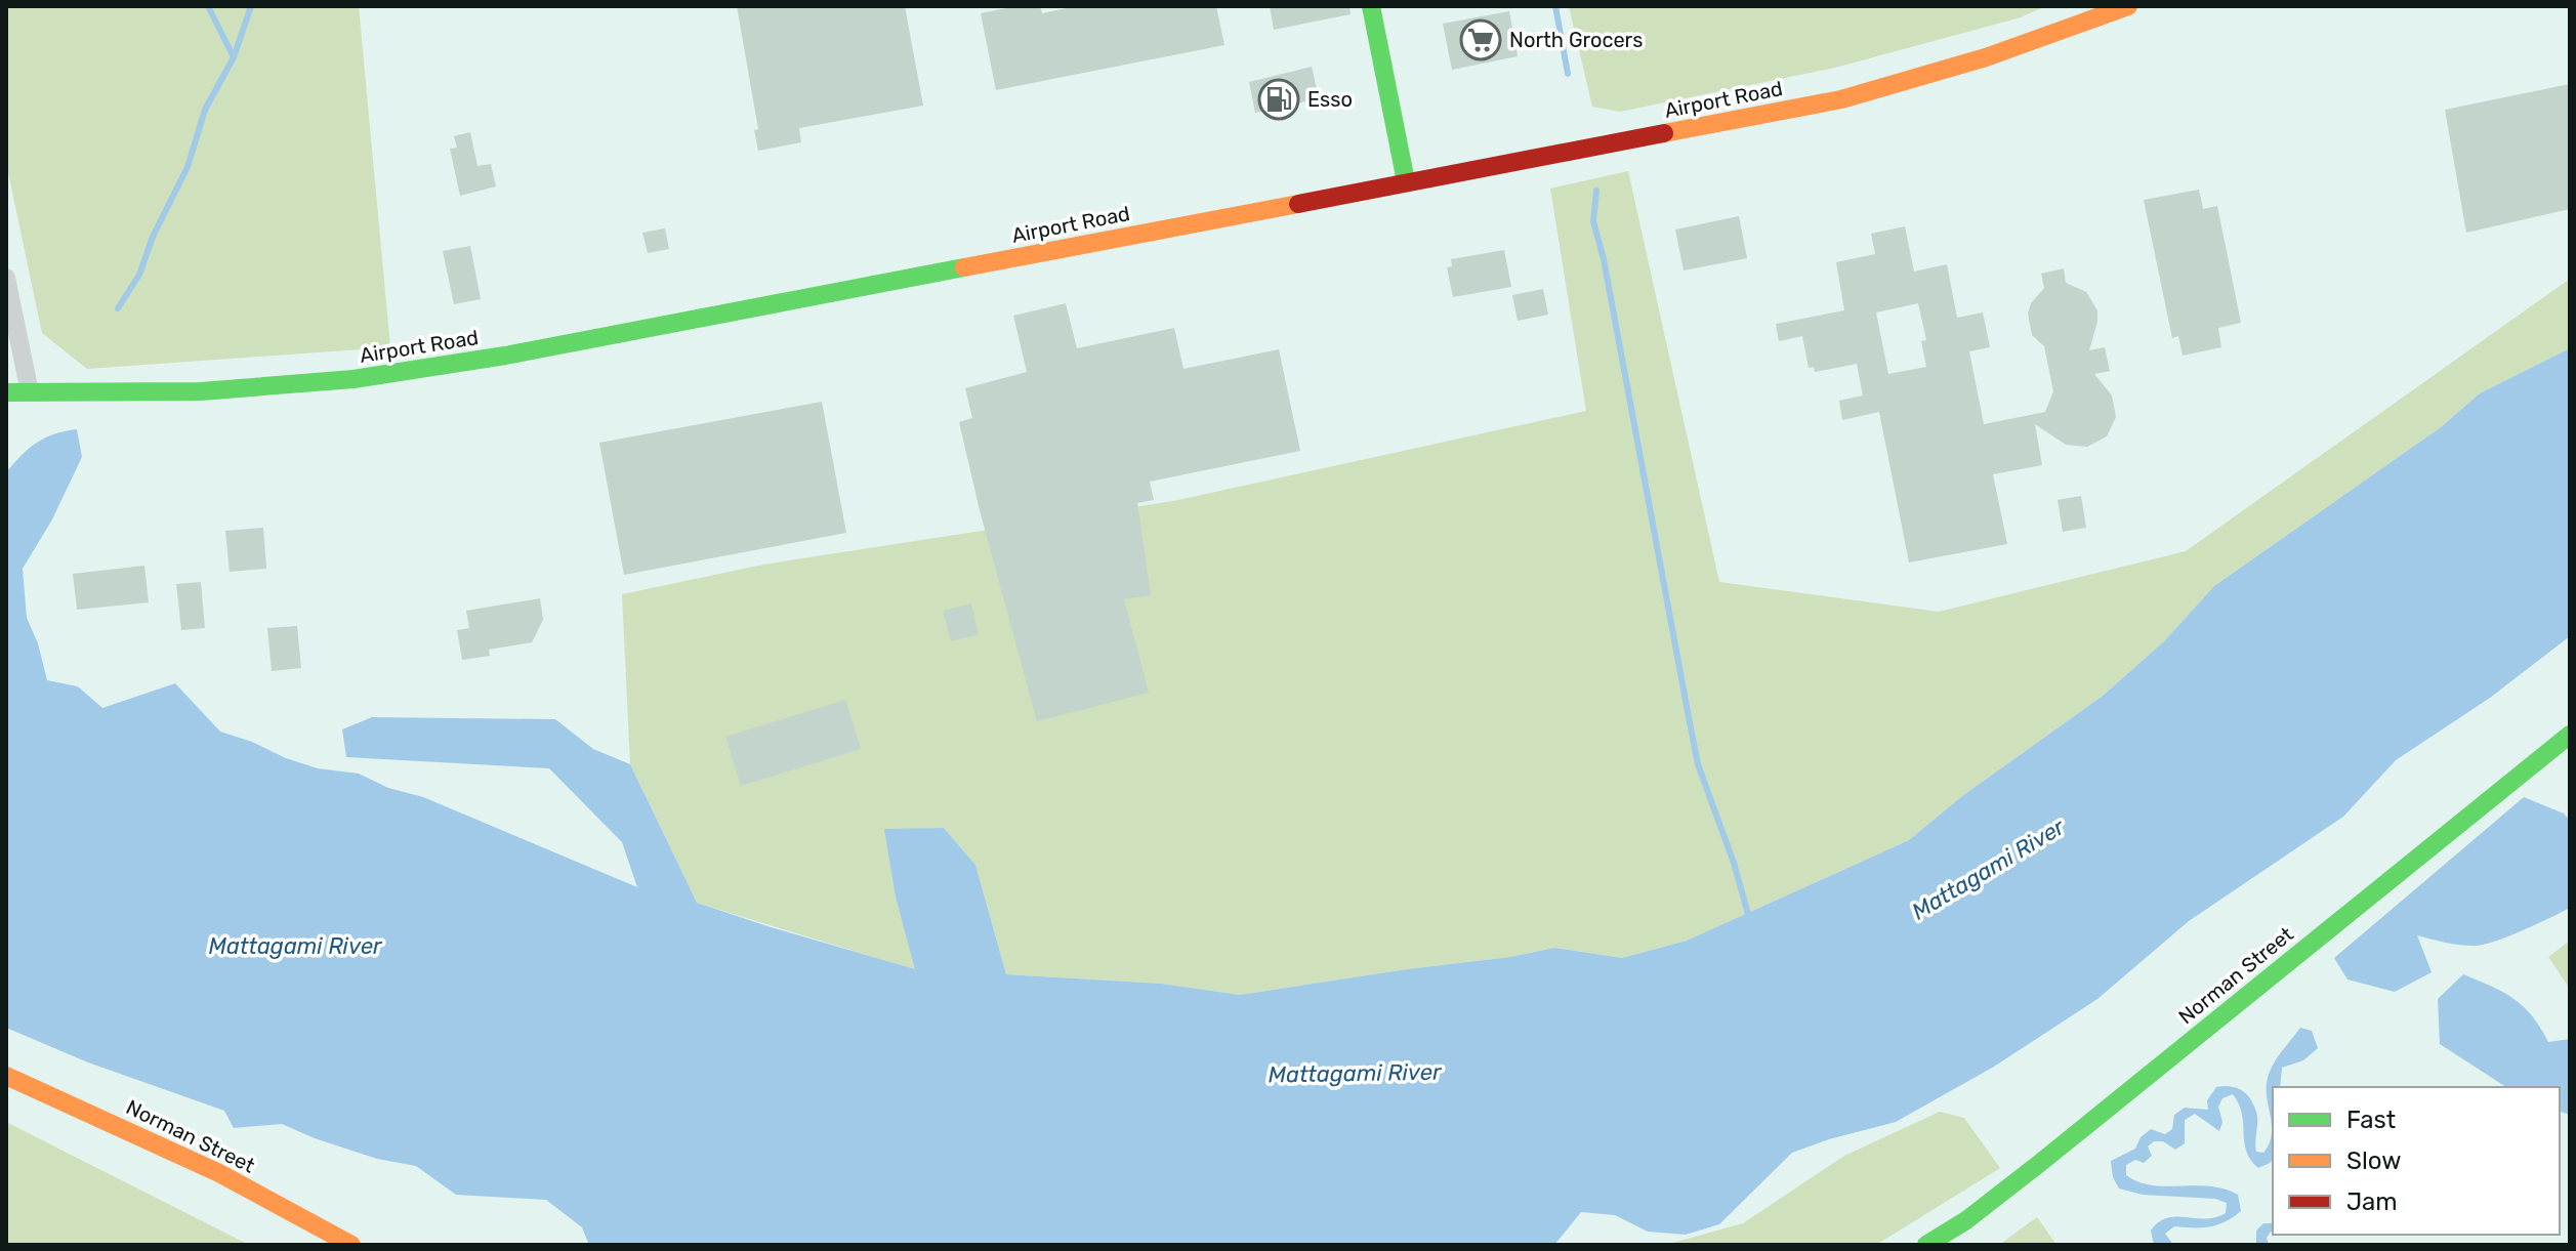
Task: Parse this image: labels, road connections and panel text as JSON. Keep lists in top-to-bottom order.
{
  "streets": {
    "main road": ["Airport Road", "Norman Street"]
  },
  "water": ["Mattagami River"],
  "places": {
    "supermarket": ["North Grocers"],
    "fuel station": ["Esso"]
  },
  "legend": ["Fast", "Slow", "Jam"]
}
